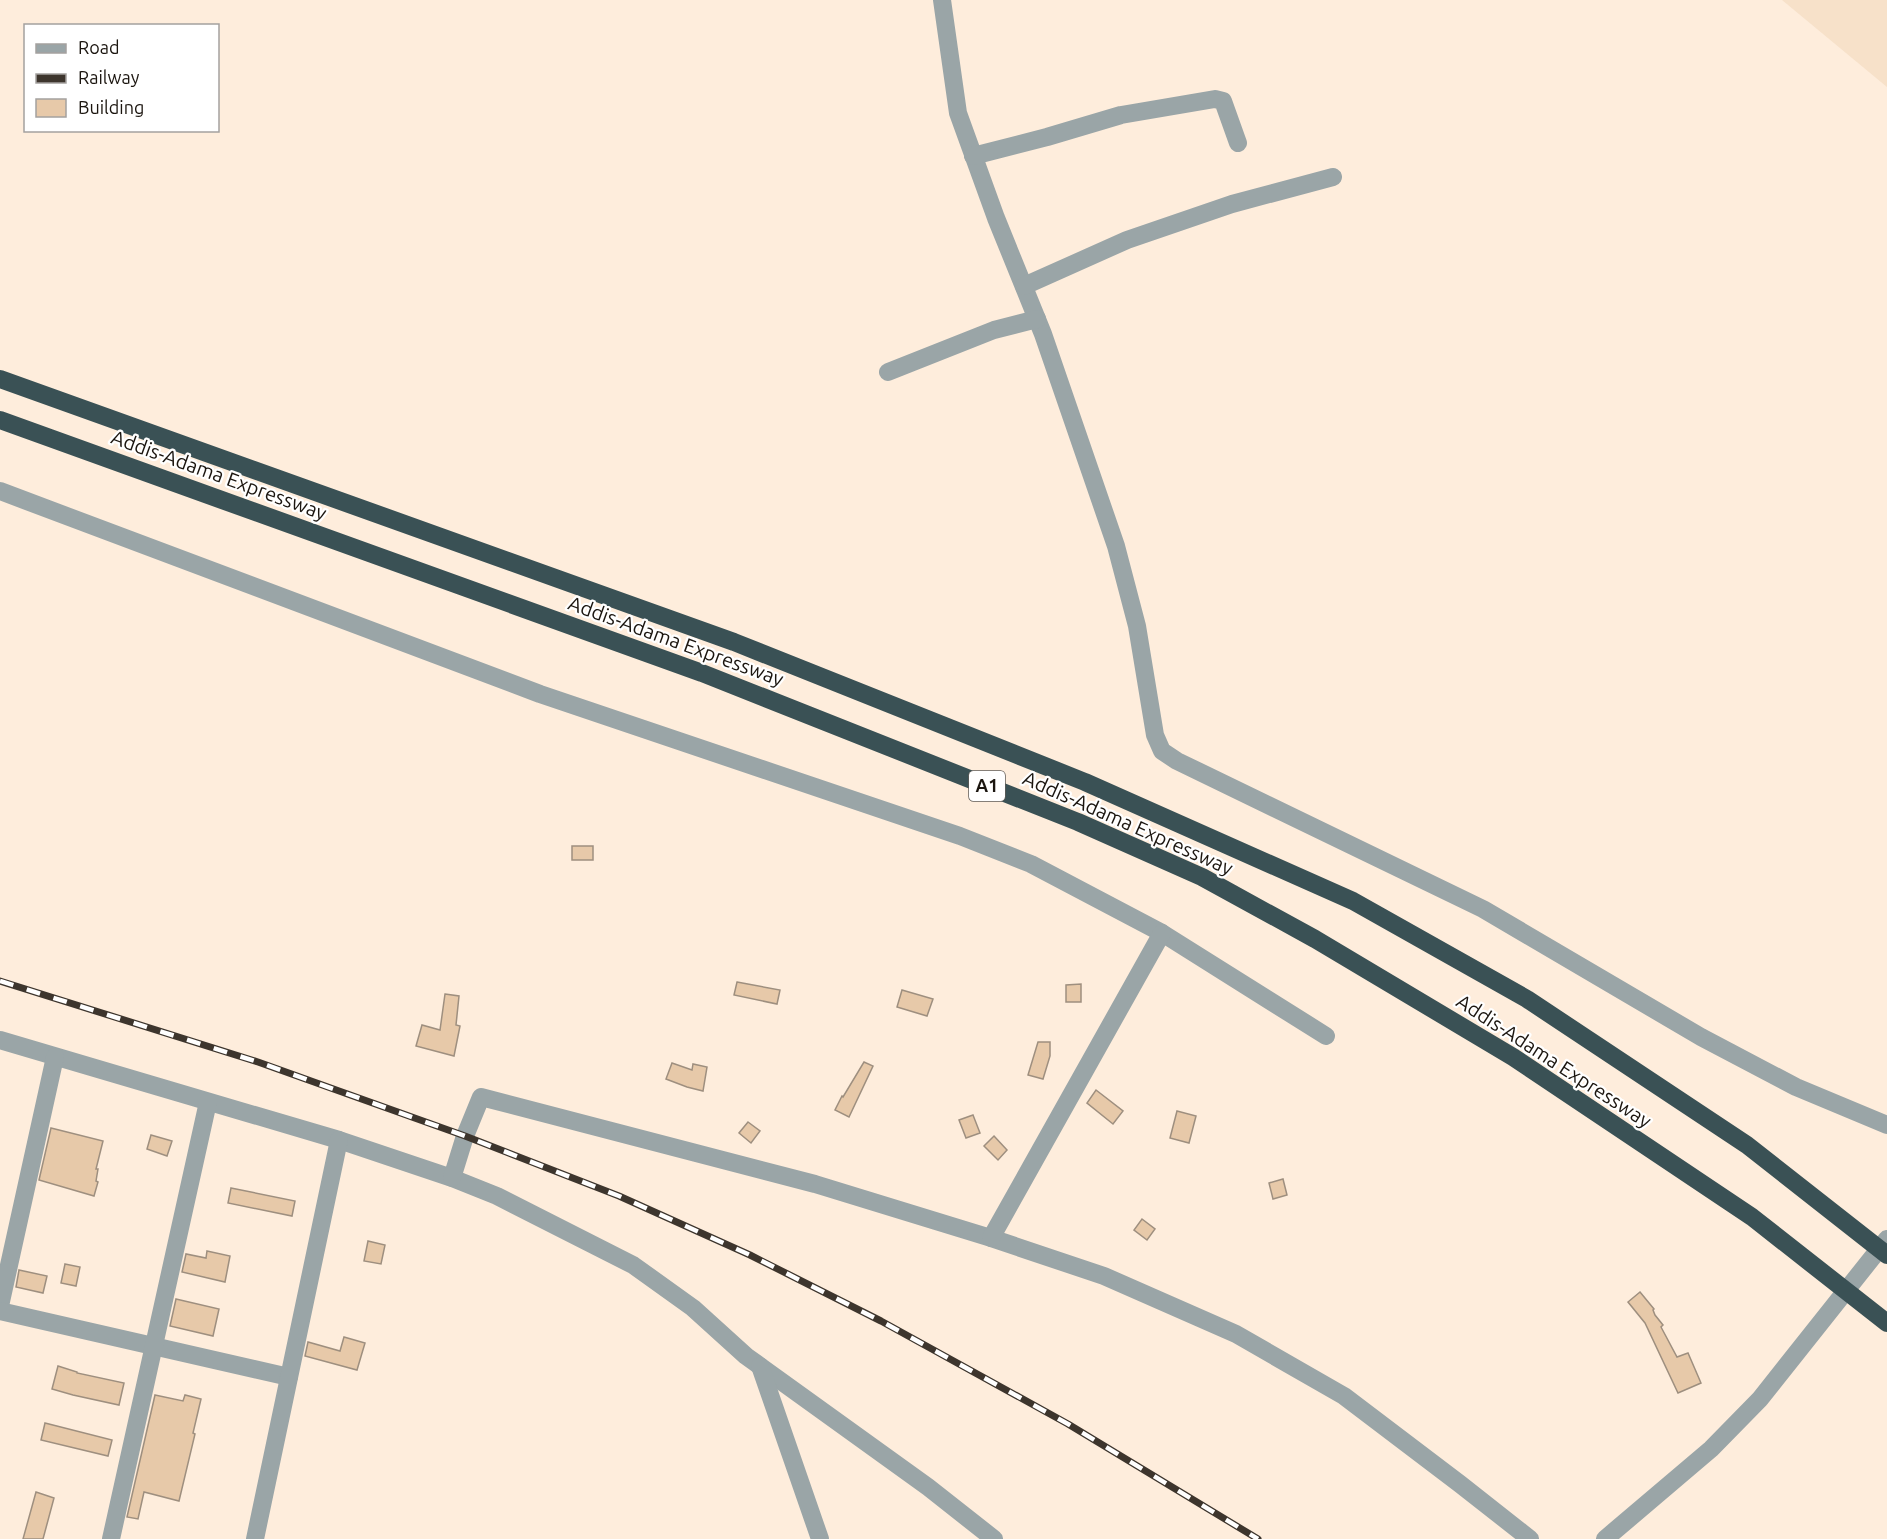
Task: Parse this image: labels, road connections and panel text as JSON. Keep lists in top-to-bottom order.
{
  "streets": {
    "highway": ["Addis-Adama Expressway", "A1"]
  },
  "legend": ["Road", "Railway", "Building"]
}
